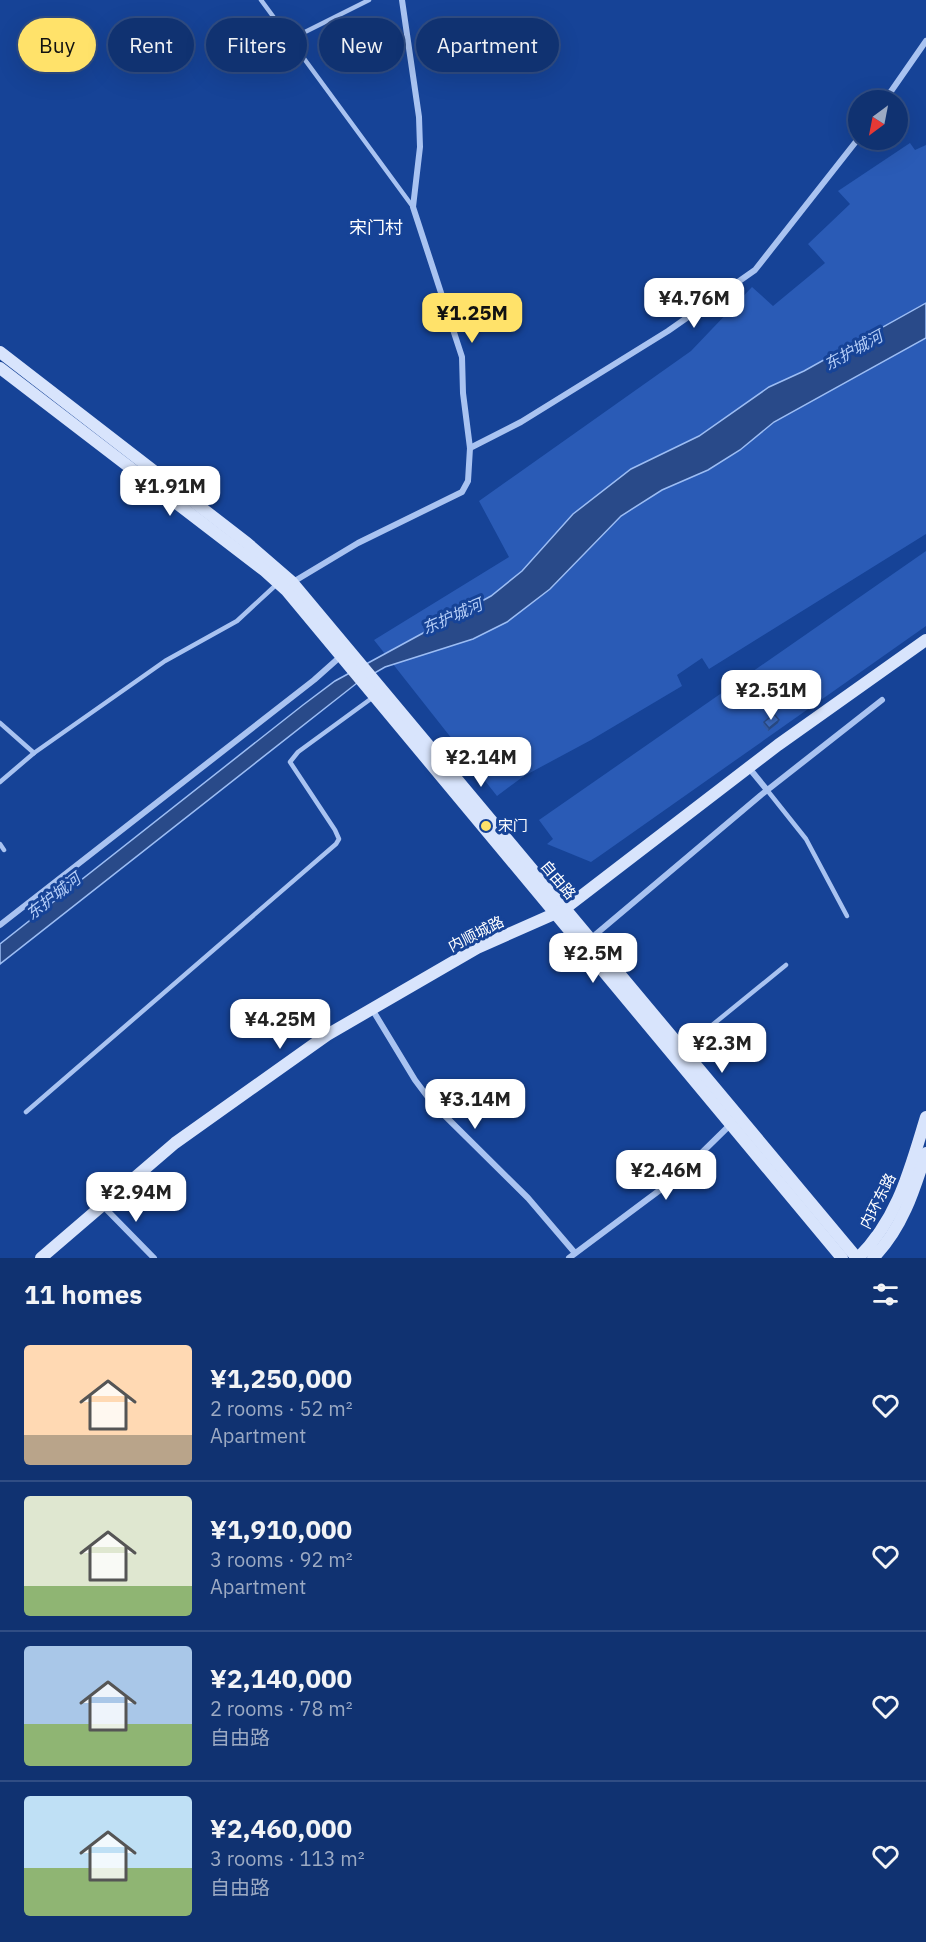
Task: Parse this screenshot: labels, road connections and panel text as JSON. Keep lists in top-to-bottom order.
{
  "streets": {
    "street": ["自由路", "内顺城路", "内环东路"]
  },
  "crossings": [
    ["自由路", "内顺城路"],
    ["自由路", "内环东路"]
  ],
  "districts": ["宋门村"],
  "water": ["东护城河"],
  "places": ["宋门"],
  "north": "bottom left",
  "page": {
    "chip": [
      "Buy",
      "Rent",
      "Filters",
      "New",
      "Apartment"
    ],
    "price": [
      "¥4.76M",
      "¥1.25M",
      "¥1.91M",
      "¥2.51M",
      "¥2.14M",
      "¥2.5M",
      "¥4.25M",
      "¥2.3M",
      "¥3.14M",
      "¥2.46M",
      "¥2.94M"
    ],
    "heading": "11 homes",
    "list": [
      {
        "name": "¥1,250,000",
        "note": "2 rooms · 52 m² · Apartment"
      },
      {
        "name": "¥1,910,000",
        "note": "3 rooms · 92 m² · Apartment"
      },
      {
        "name": "¥2,140,000",
        "note": "2 rooms · 78 m² · 自由路"
      },
      {
        "name": "¥2,460,000",
        "note": "3 rooms · 113 m² · 自由路"
      }
    ]
  }
}
